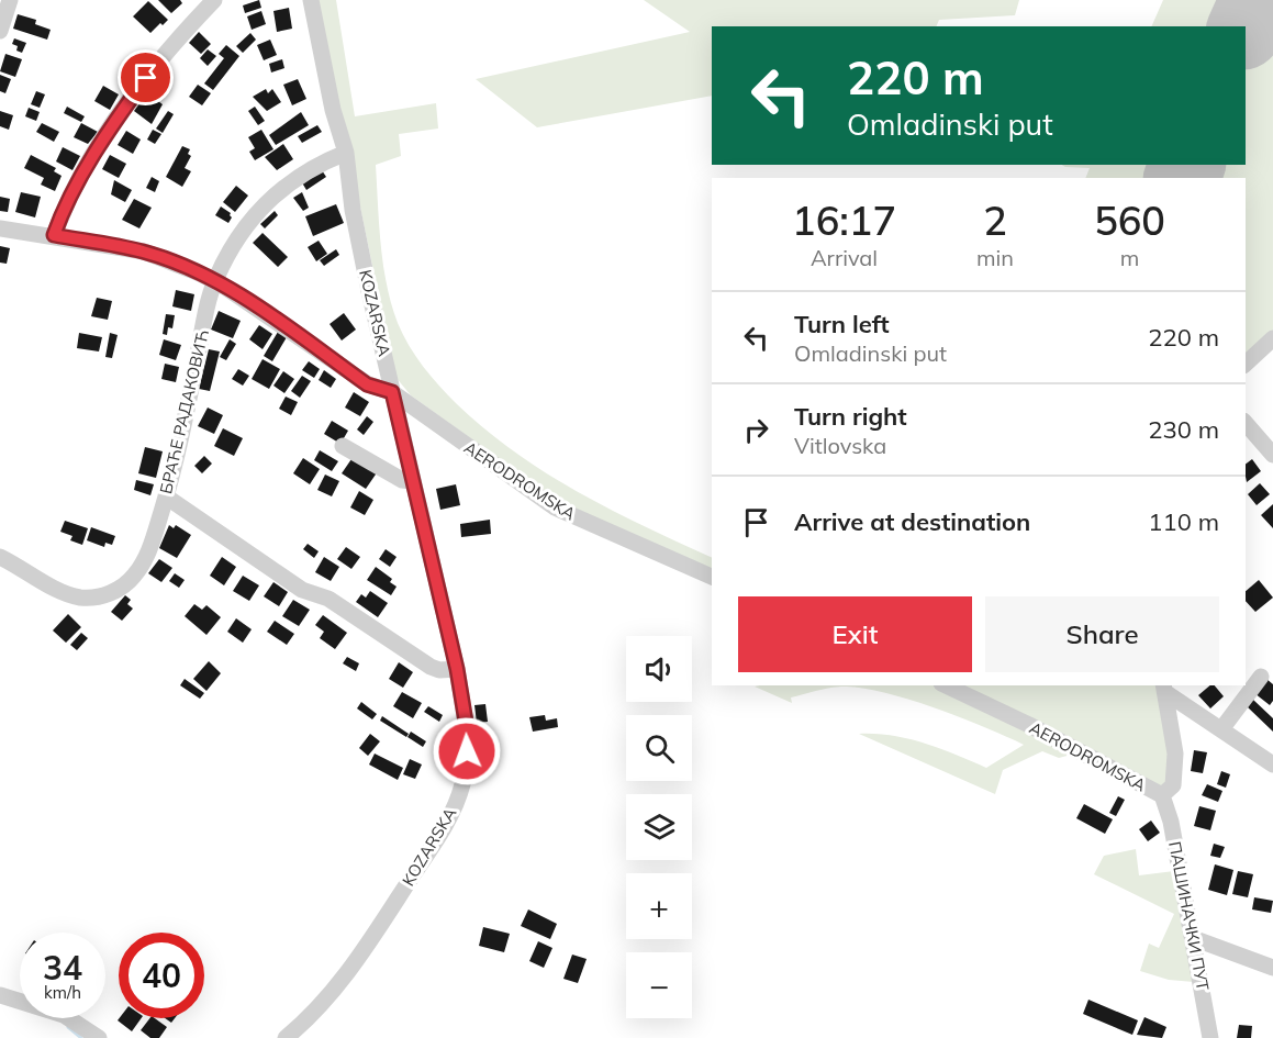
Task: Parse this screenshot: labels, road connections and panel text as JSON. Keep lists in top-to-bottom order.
{
  "streets": {
    "street": [
      "KOZARSKA",
      "БРАЋЕ РАДАКОВИЋ",
      "AERODROMSKA",
      "ПАШИНАЧКИ ПУТ"
    ]
  },
  "crossings": [
    ["KOZARSKA", "БРАЋЕ РАДАКОВИЋ"],
    ["KOZARSKA", "AERODROMSKA"],
    ["БРАЋЕ РАДАКОВИЋ", "AERODROMSKA"],
    ["AERODROMSKA", "ПАШИНАЧКИ ПУТ"]
  ],
  "page": {
    "turn": ["220 m", "Omladinski put"],
    "eta": [
      "16:17",
      "Arrival",
      "2",
      "min",
      "560",
      "m"
    ],
    "list": [
      {
        "name": "Turn left",
        "note": "Omladinski put",
        "value": "220 m"
      },
      {
        "name": "Turn right",
        "note": "Vitlovska",
        "value": "230 m"
      },
      {
        "name": "Arrive at destination",
        "value": "110 m"
      }
    ],
    "buttons": ["Exit", "Share"],
    "map_buttons": ["+", "−"],
    "speed": "34 km/h",
    "limit": "40"
  }
}
